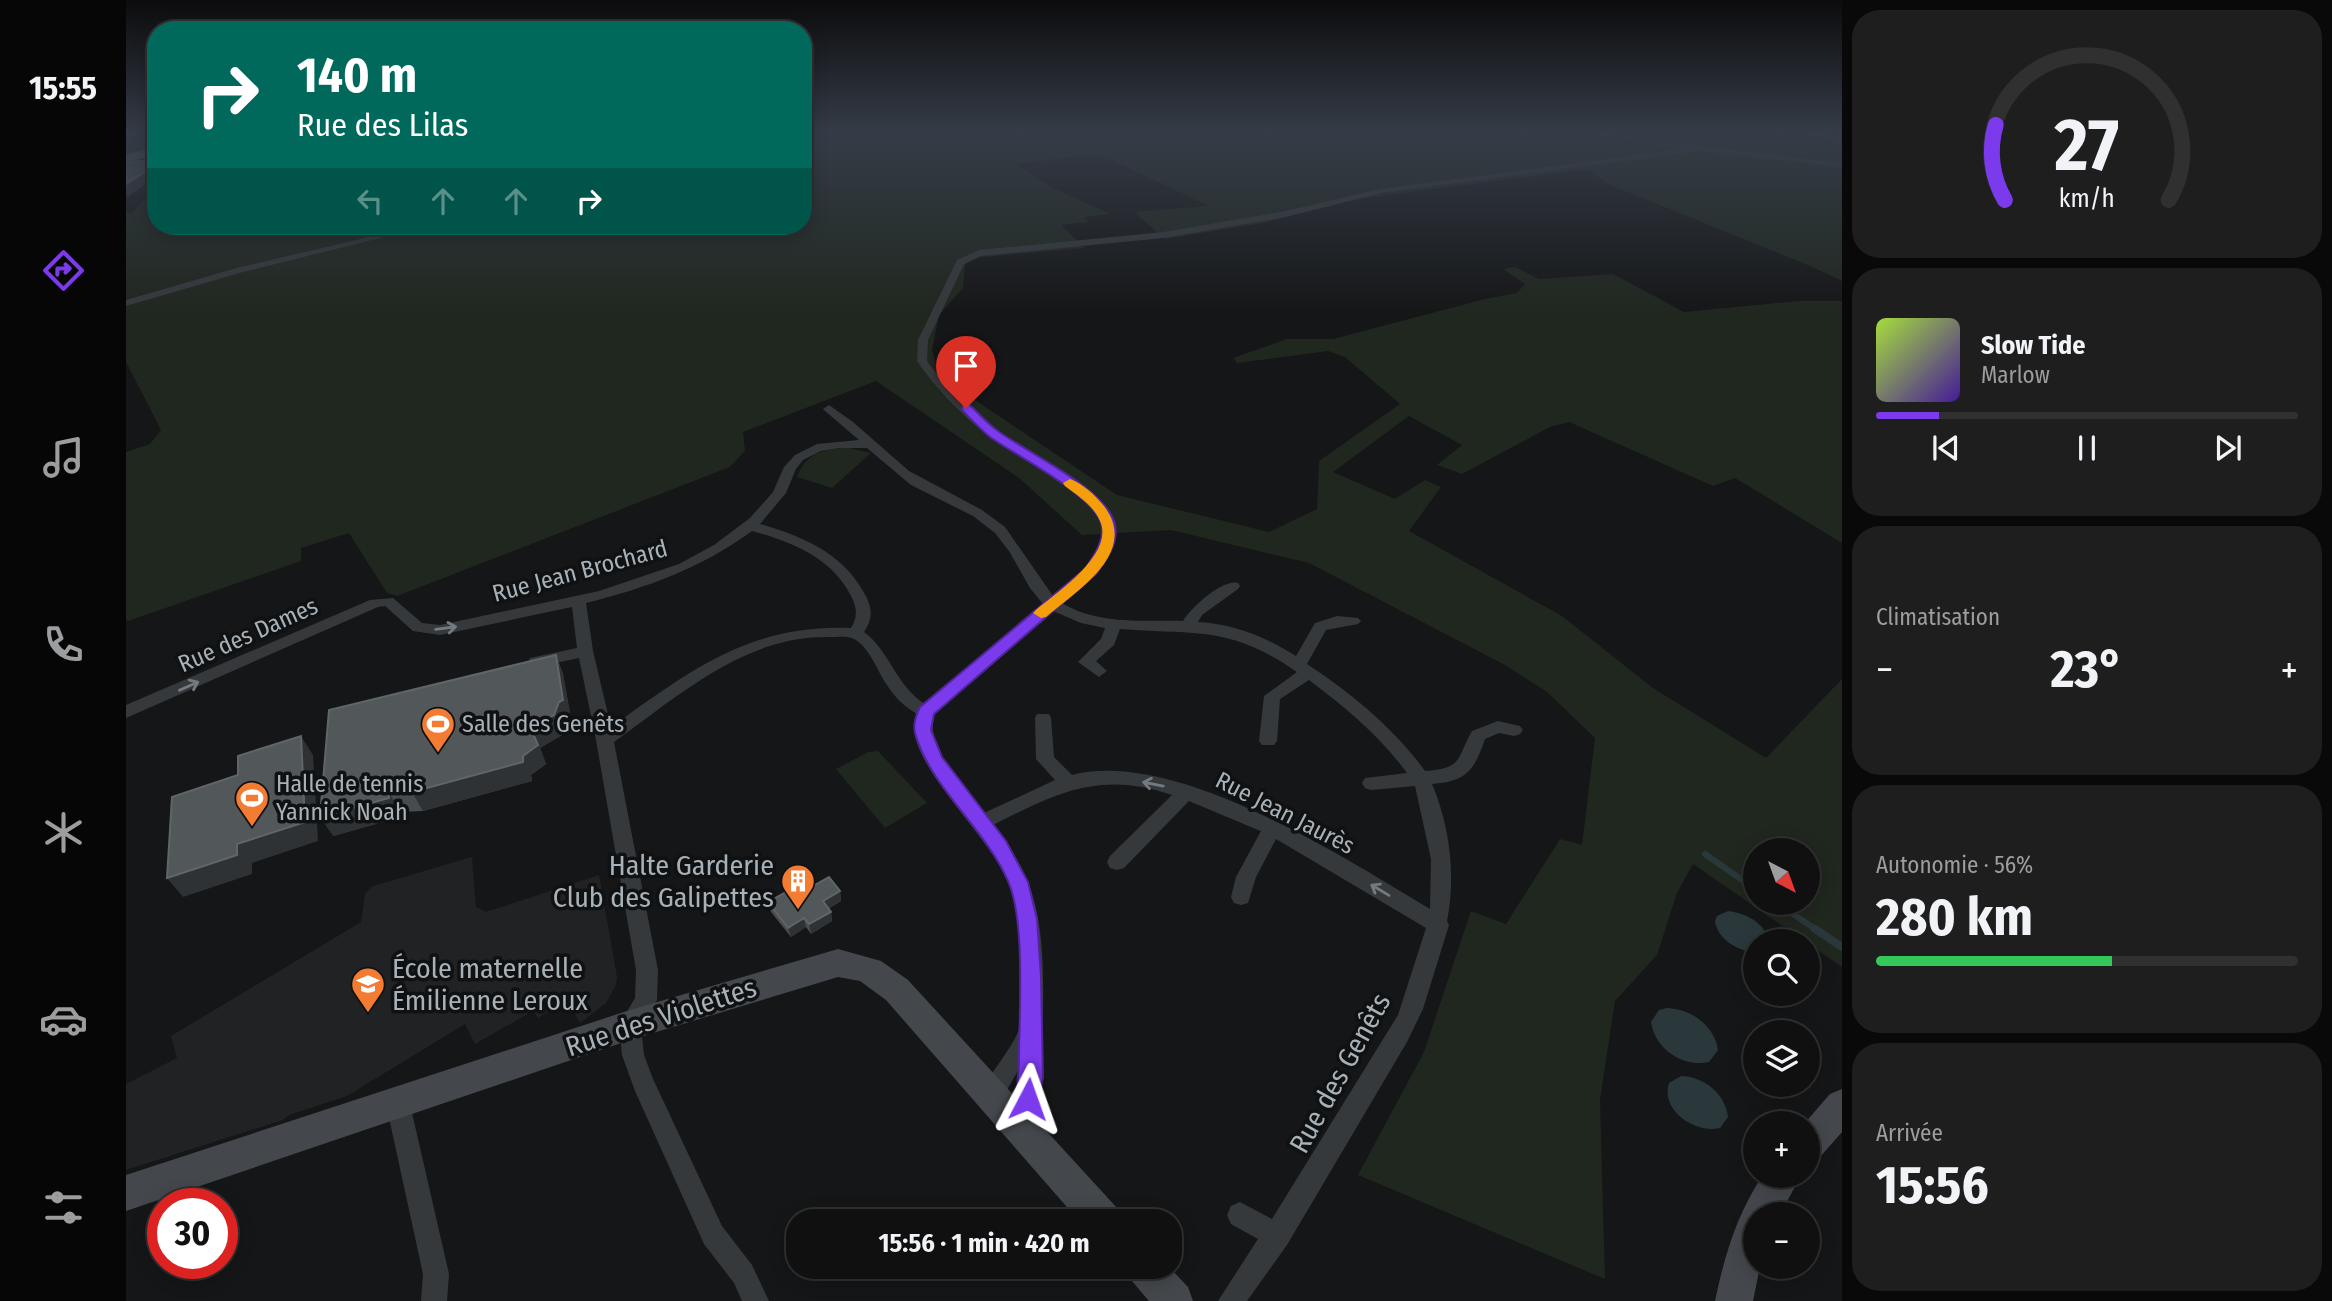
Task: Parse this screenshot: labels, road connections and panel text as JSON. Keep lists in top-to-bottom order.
{
  "streets": {
    "street": [
      "Rue Jean Brochard",
      "Rue des Dames",
      "Rue Jean Jaurès",
      "Rue des Violettes",
      "Rue des Genêts"
    ]
  },
  "crossings": [
    ["Rue Jean Brochard", "Rue des Dames"],
    ["Rue Jean Jaurès", "Rue des Genêts"]
  ],
  "one_way": ["Rue des Dames", "Rue Jean Jaurès"],
  "places": {
    "sports": ["Salle des Genêts", "Halle de tennis Yannick Noah"],
    "building": ["Halte Garderie Club des Galipettes"],
    "school or university": ["École maternelle Émilienne Leroux"]
  },
  "north": "bottom right",
  "page": {
    "tabs": "15:55",
    "turn": ["140 m", "Rue des Lilas"],
    "song": ["Slow Tide", "Marlow"],
    "tile": [
      "Climatisation",
      ["Autonomie · 56%", "280 km"],
      ["Arrivée", "15:56"]
    ],
    "heat": ["−", "23°", "+"],
    "map_buttons": ["+", "−"],
    "limit": "30",
    "trip": "15:56 · 1 min · 420 m",
    "gauge": ["27", "km/h"]
  }
}
